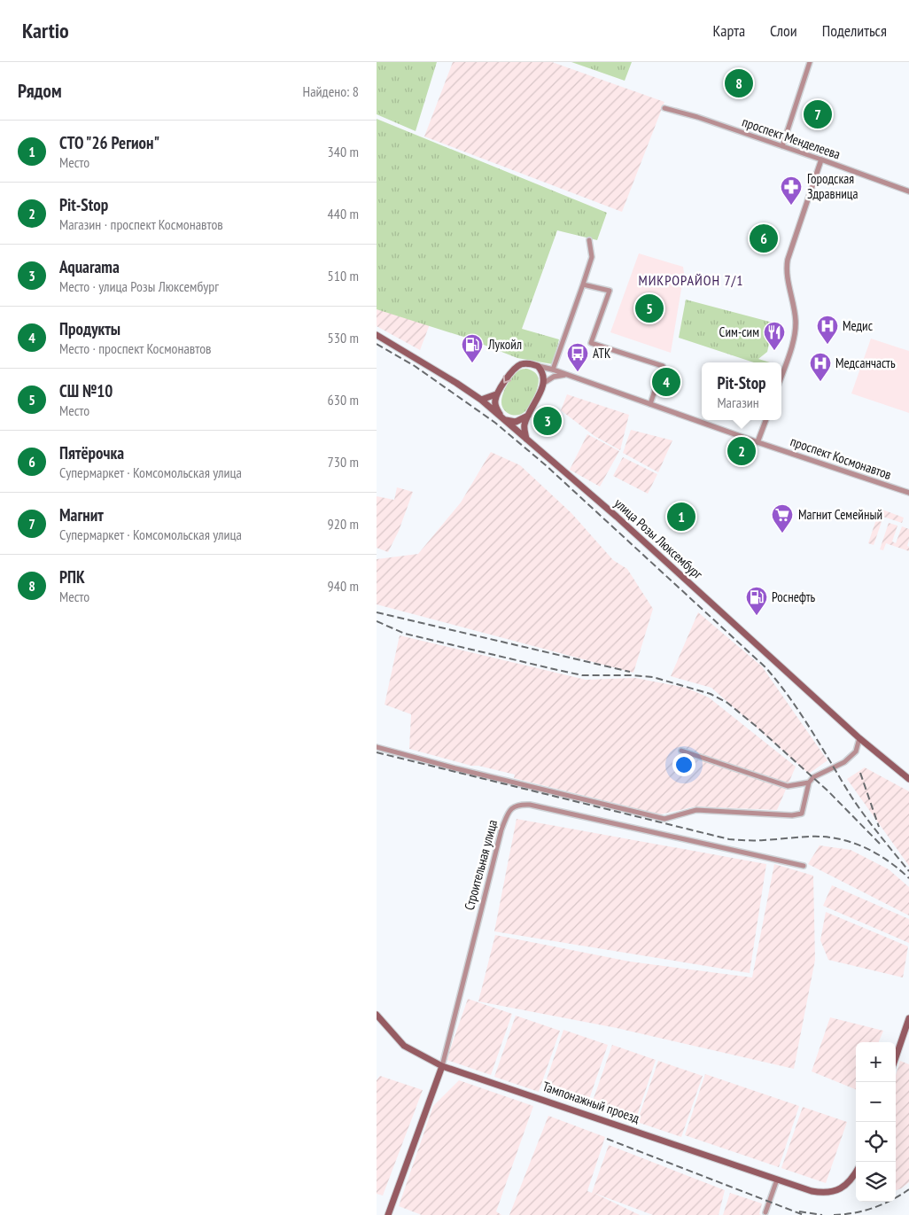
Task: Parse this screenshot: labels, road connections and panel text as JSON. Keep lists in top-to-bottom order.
{
  "streets": {
    "main road": ["улица Розы Люксембург", "Строительная улица", "Тампонажный проезд"],
    "street": ["проспект Менделеева", "проспект Космонавтов"]
  },
  "crossings": [
    ["проспект Космонавтов", "улица Розы Люксембург"],
    ["Строительная улица", "Тампонажный проезд"]
  ],
  "districts": ["МИКРОРАЙОН 7/1"],
  "places": {
    "pharmacy": ["Городская Здравница"],
    "hospital": ["Медис", "Медсанчасть"],
    "restaurant": ["Сим-сим"],
    "fuel station": ["Лукойл", "Роснефть"],
    "bus stop": ["АТК"],
    "supermarket": ["Магнит Семейный"]
  },
  "page": {
    "header": "Kartio",
    "nav": ["Карта", "Слои", "Поделиться"],
    "heading": ["Рядом", "Найдено: 8"],
    "pins": [
      "8",
      "7",
      "6",
      "5",
      "4",
      "3",
      "2",
      "1"
    ],
    "list": [
      {
        "mark": "1",
        "name": "СТО \"26 Регион\"",
        "note": "Место",
        "value": "340 m"
      },
      {
        "mark": "2",
        "name": "Pit-Stop",
        "note": "Магазин · проспект Космонавтов",
        "value": "440 m"
      },
      {
        "mark": "3",
        "name": "Aquarama",
        "note": "Место · улица Розы Люксембург",
        "value": "510 m"
      },
      {
        "mark": "4",
        "name": "Продукты",
        "note": "Место · проспект Космонавтов",
        "value": "530 m"
      },
      {
        "mark": "5",
        "name": "СШ №10",
        "note": "Место",
        "value": "630 m"
      },
      {
        "mark": "6",
        "name": "Пятёрочка",
        "note": "Супермаркет · Комсомольская улица",
        "value": "730 m"
      },
      {
        "mark": "7",
        "name": "Магнит",
        "note": "Супермаркет · Комсомольская улица",
        "value": "920 m"
      },
      {
        "mark": "8",
        "name": "РПК",
        "note": "Место",
        "value": "940 m"
      }
    ],
    "popup": ["Pit-Stop", "Магазин"],
    "map_buttons": ["+", "−"]
  }
}
